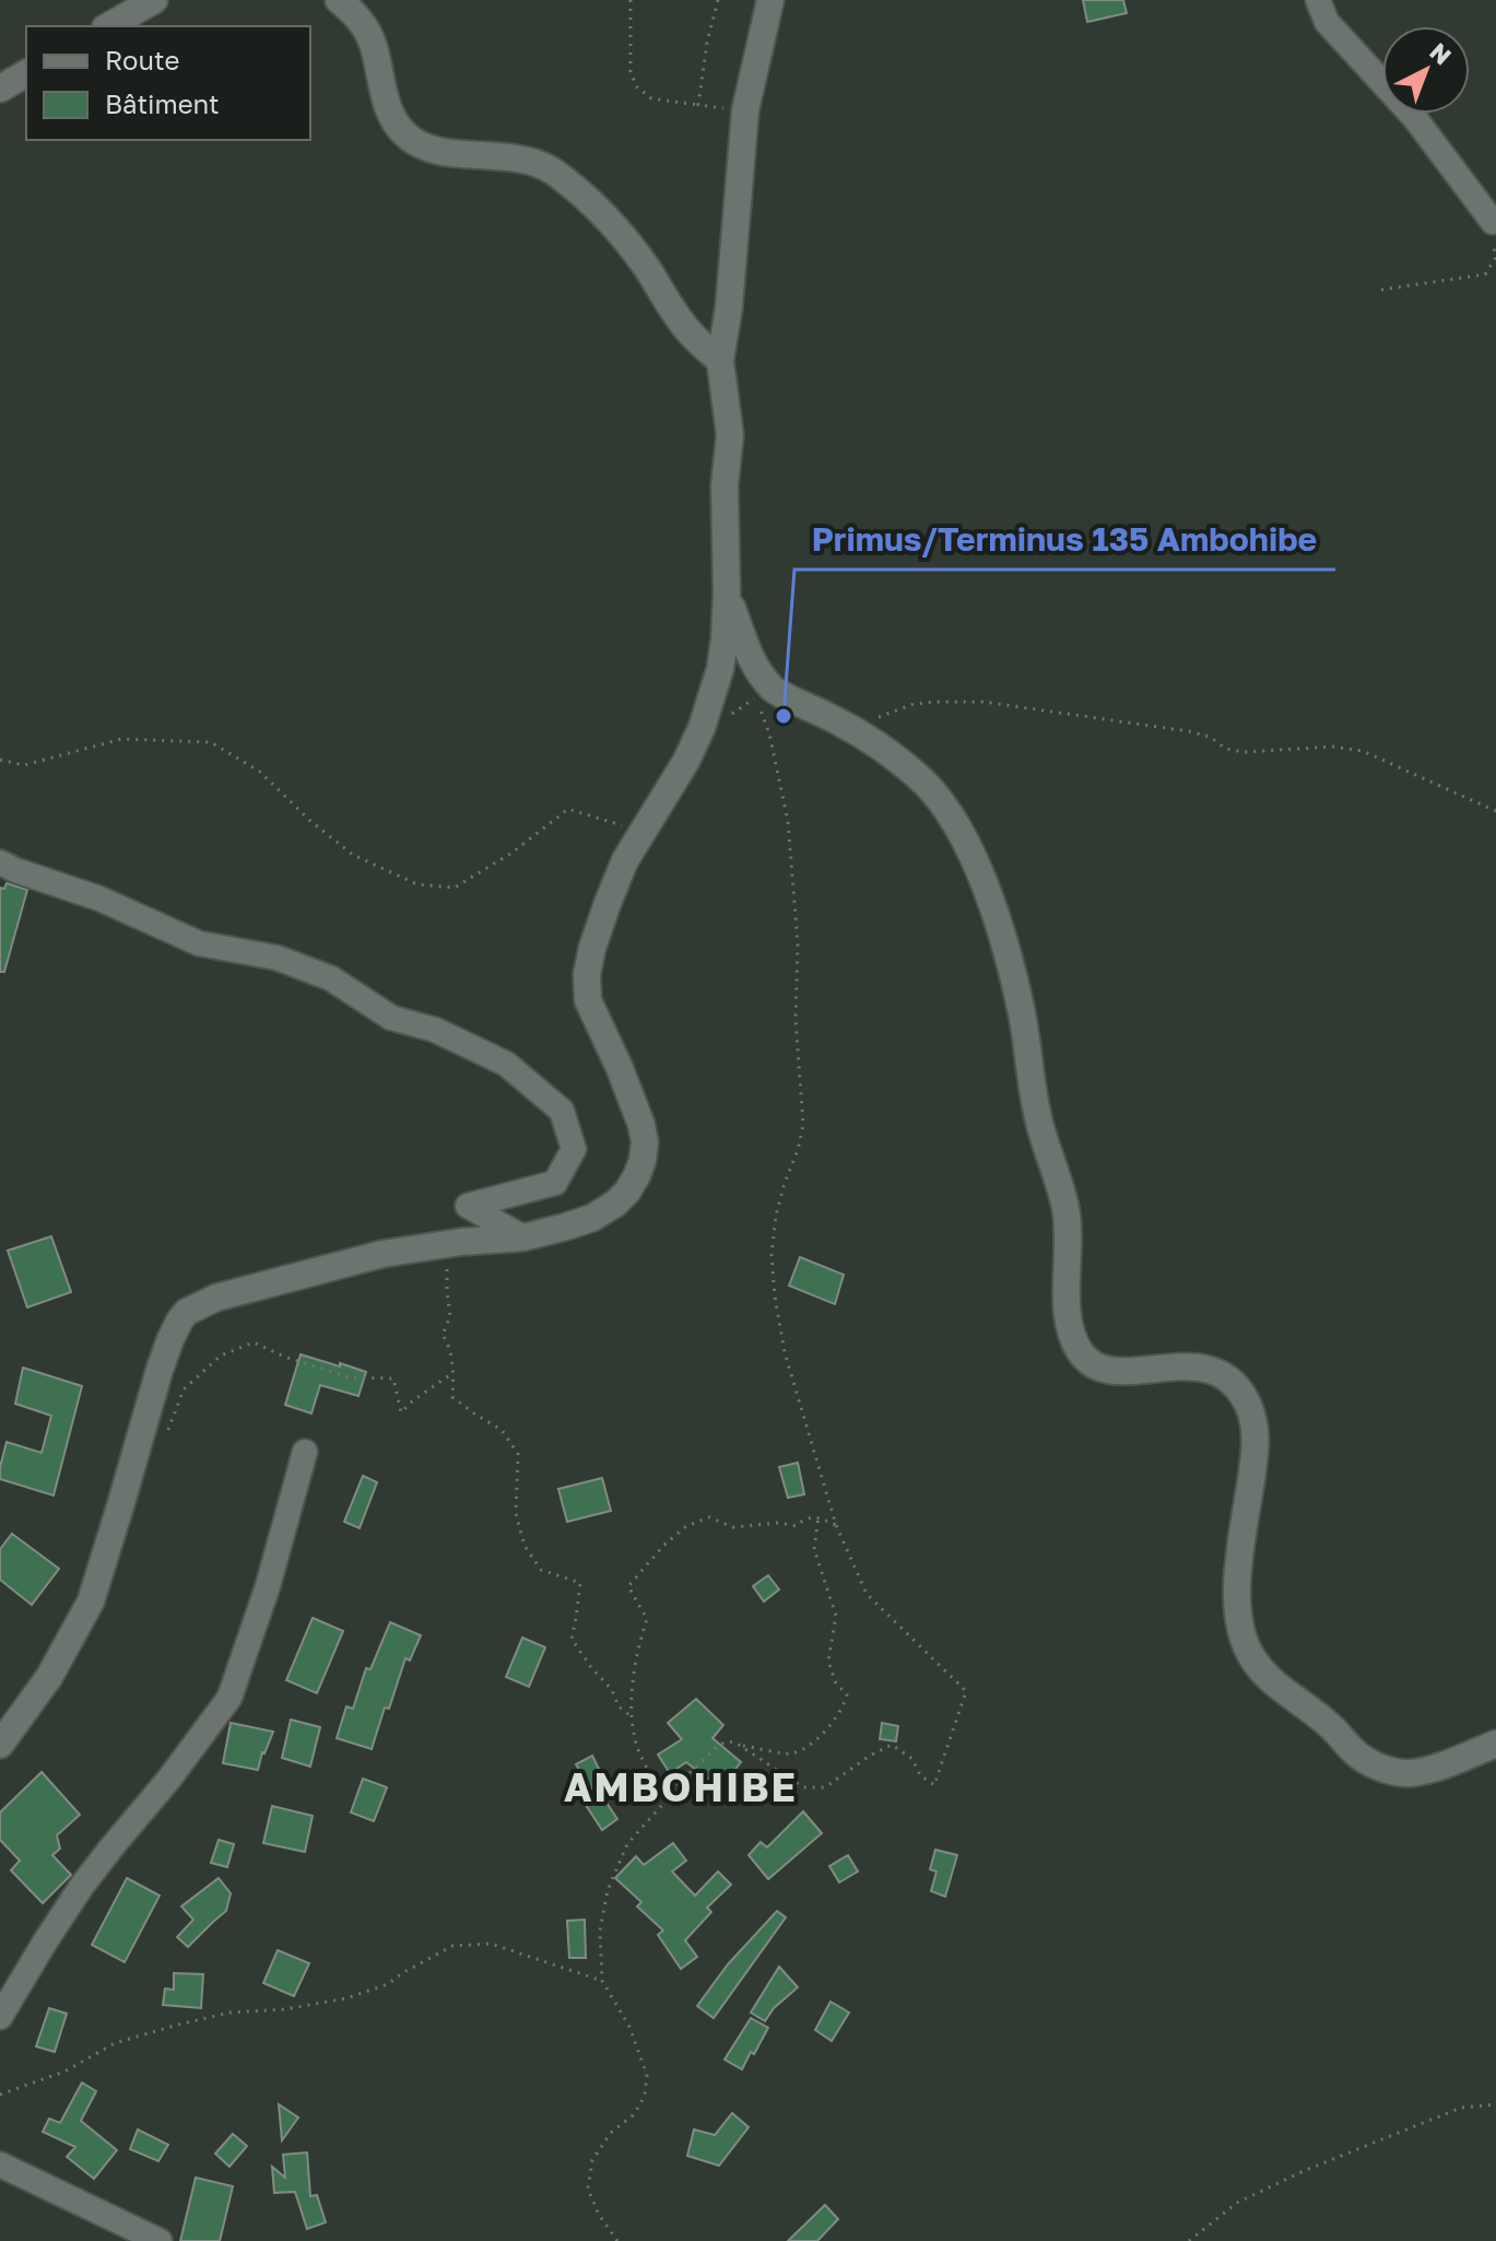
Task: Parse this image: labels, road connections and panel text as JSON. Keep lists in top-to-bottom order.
{
  "districts": ["AMBOHIBE"],
  "places": ["Primus/Terminus 135 Ambohibe"],
  "legend": ["Route", "Bâtiment"],
  "north": "top right"
}
